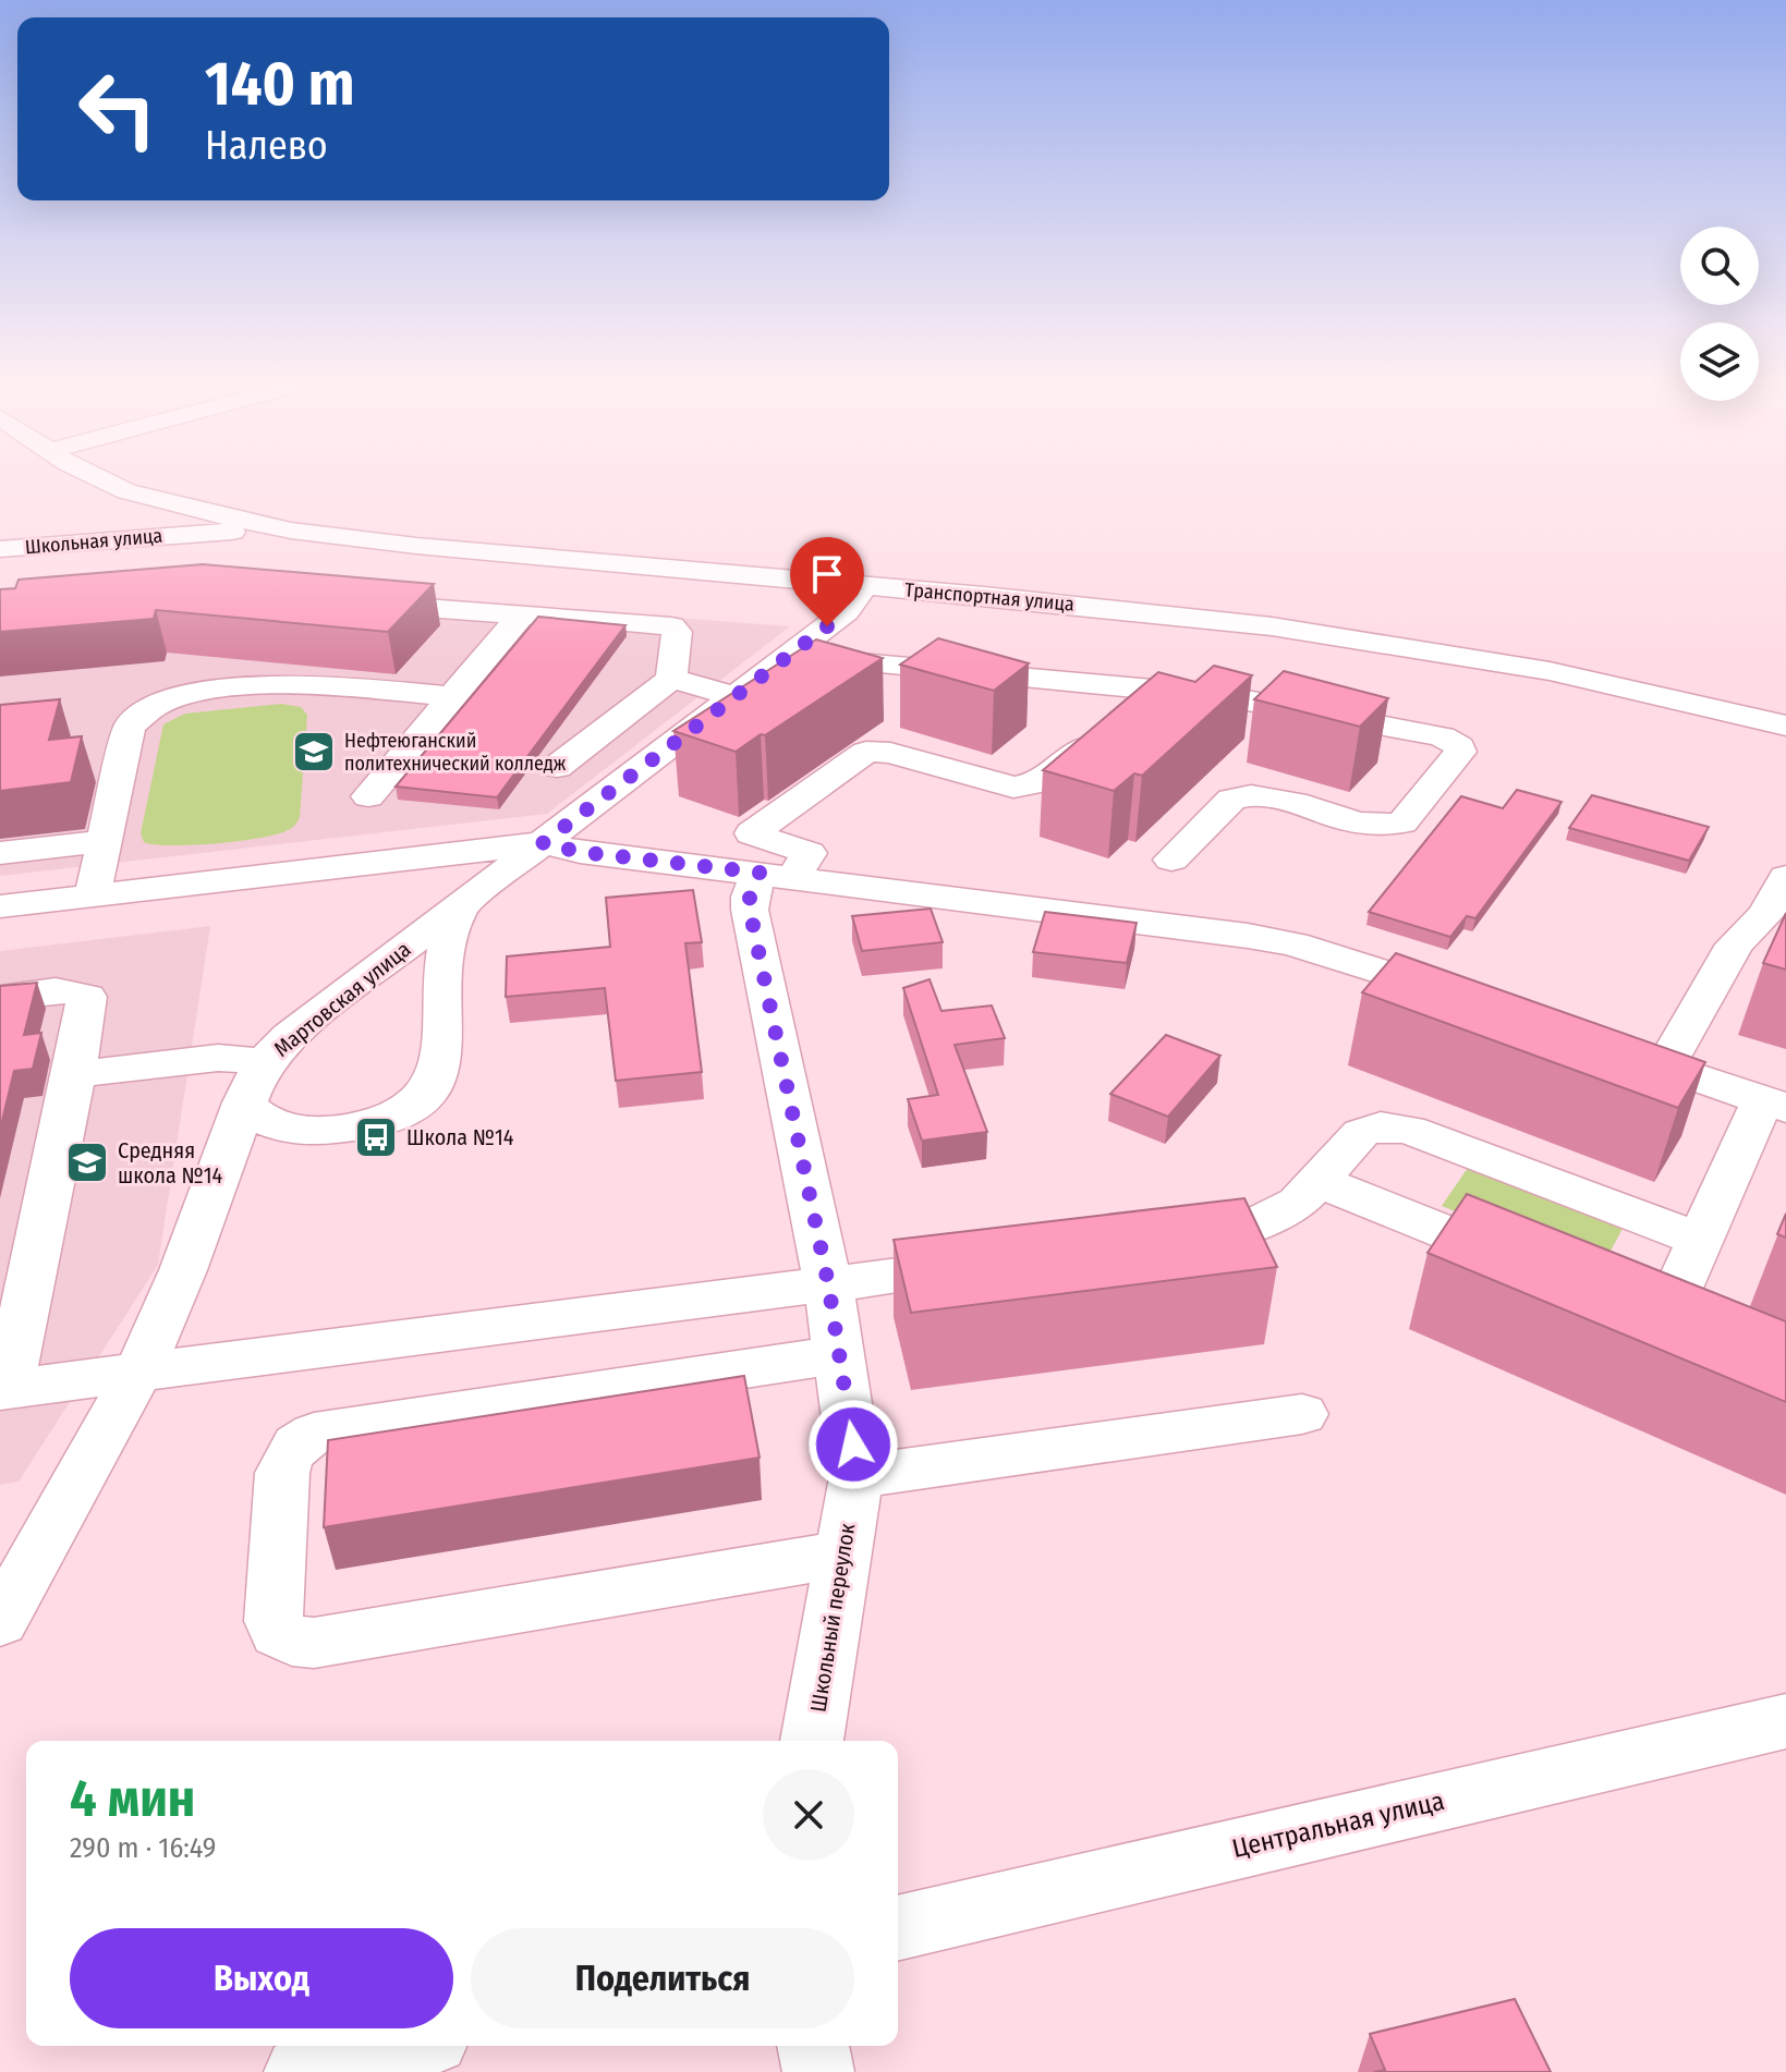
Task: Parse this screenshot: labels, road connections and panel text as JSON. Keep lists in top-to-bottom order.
{
  "streets": {
    "street": [
      "Школьная улица",
      "Транспортная улица",
      "Мартовская улица",
      "Школьный переулок",
      "Центральная улица"
    ]
  },
  "crossings": [
    ["Школьная улица", "Транспортная улица"],
    ["Транспортная улица", "Мартовская улица"]
  ],
  "places": {
    "school or university": ["Нефтеюганский политехнический колледж", "Средняя школа №14"],
    "bus stop": ["Школа №14"]
  },
  "page": {
    "turn": ["140 m", "Налево"],
    "heading": ["4 мин", "290 m · 16:49"],
    "buttons": ["Выход", "Поделиться"]
  }
}
